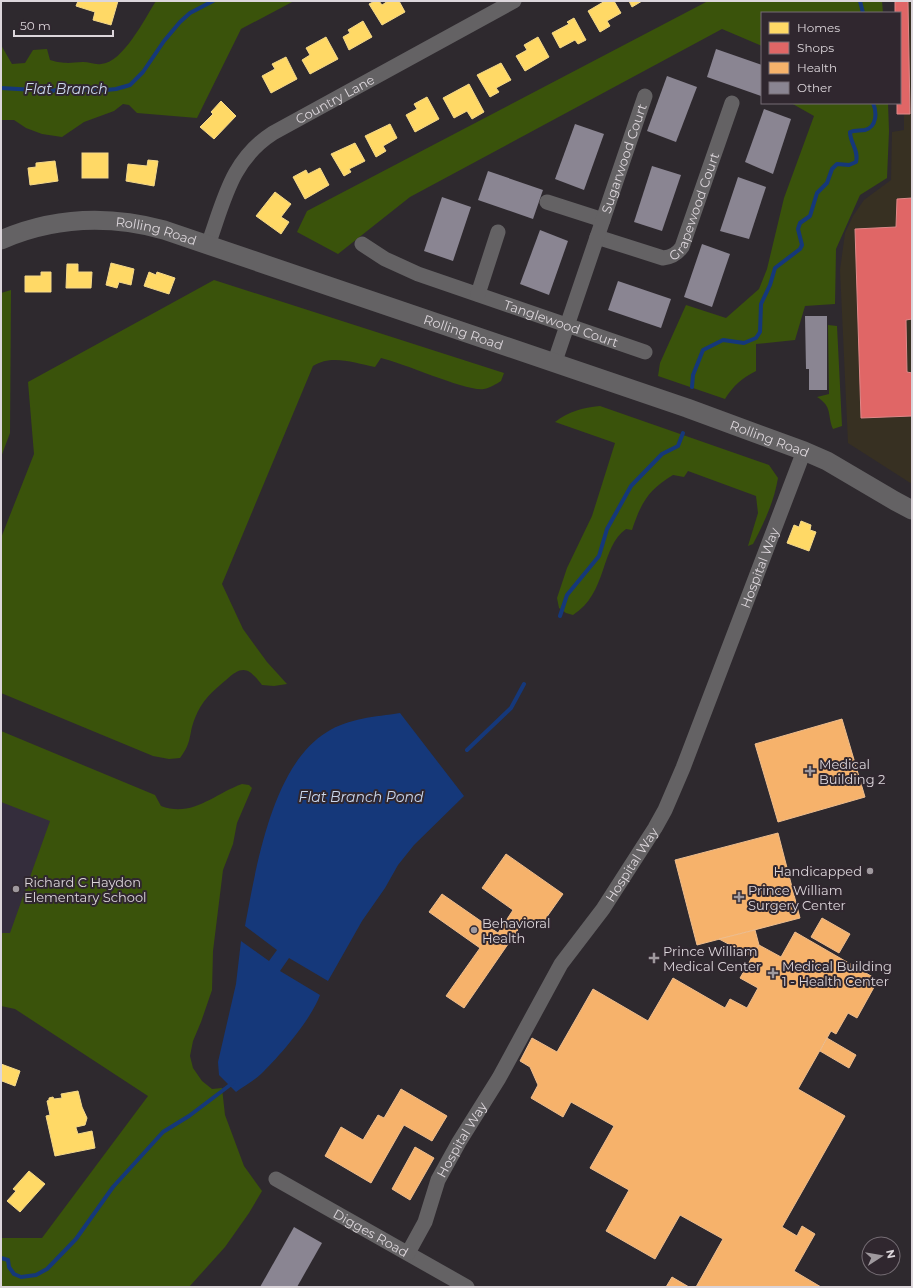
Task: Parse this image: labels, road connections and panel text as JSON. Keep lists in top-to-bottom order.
{
  "streets": {
    "street": [
      "Country Lane",
      "Sugarwood Court",
      "Grapewood Court",
      "Rolling Road",
      "Tanglewood Court",
      "Hospital Way",
      "Digges Road"
    ]
  },
  "crossings": [
    ["Country Lane", "Rolling Road"],
    ["Sugarwood Court", "Grapewood Court"],
    ["Sugarwood Court", "Rolling Road"],
    ["Sugarwood Court", "Tanglewood Court"],
    ["Rolling Road", "Hospital Way"],
    ["Hospital Way", "Digges Road"]
  ],
  "water": ["Flat Branch", "Flat Branch Pond"],
  "places": {
    "health": [
      "Medical Building 2",
      "Prince William Surgery Center",
      "Prince William Medical Center",
      "Medical Building 1 - Health Center"
    ],
    "other": ["Handicapped", "Richard C Haydon Elementary School", "Behavioral Health"]
  },
  "legend": [
    "Homes",
    "Shops",
    "Health",
    "Other"
  ],
  "scale_bar": "50 m",
  "north": "right"
}
